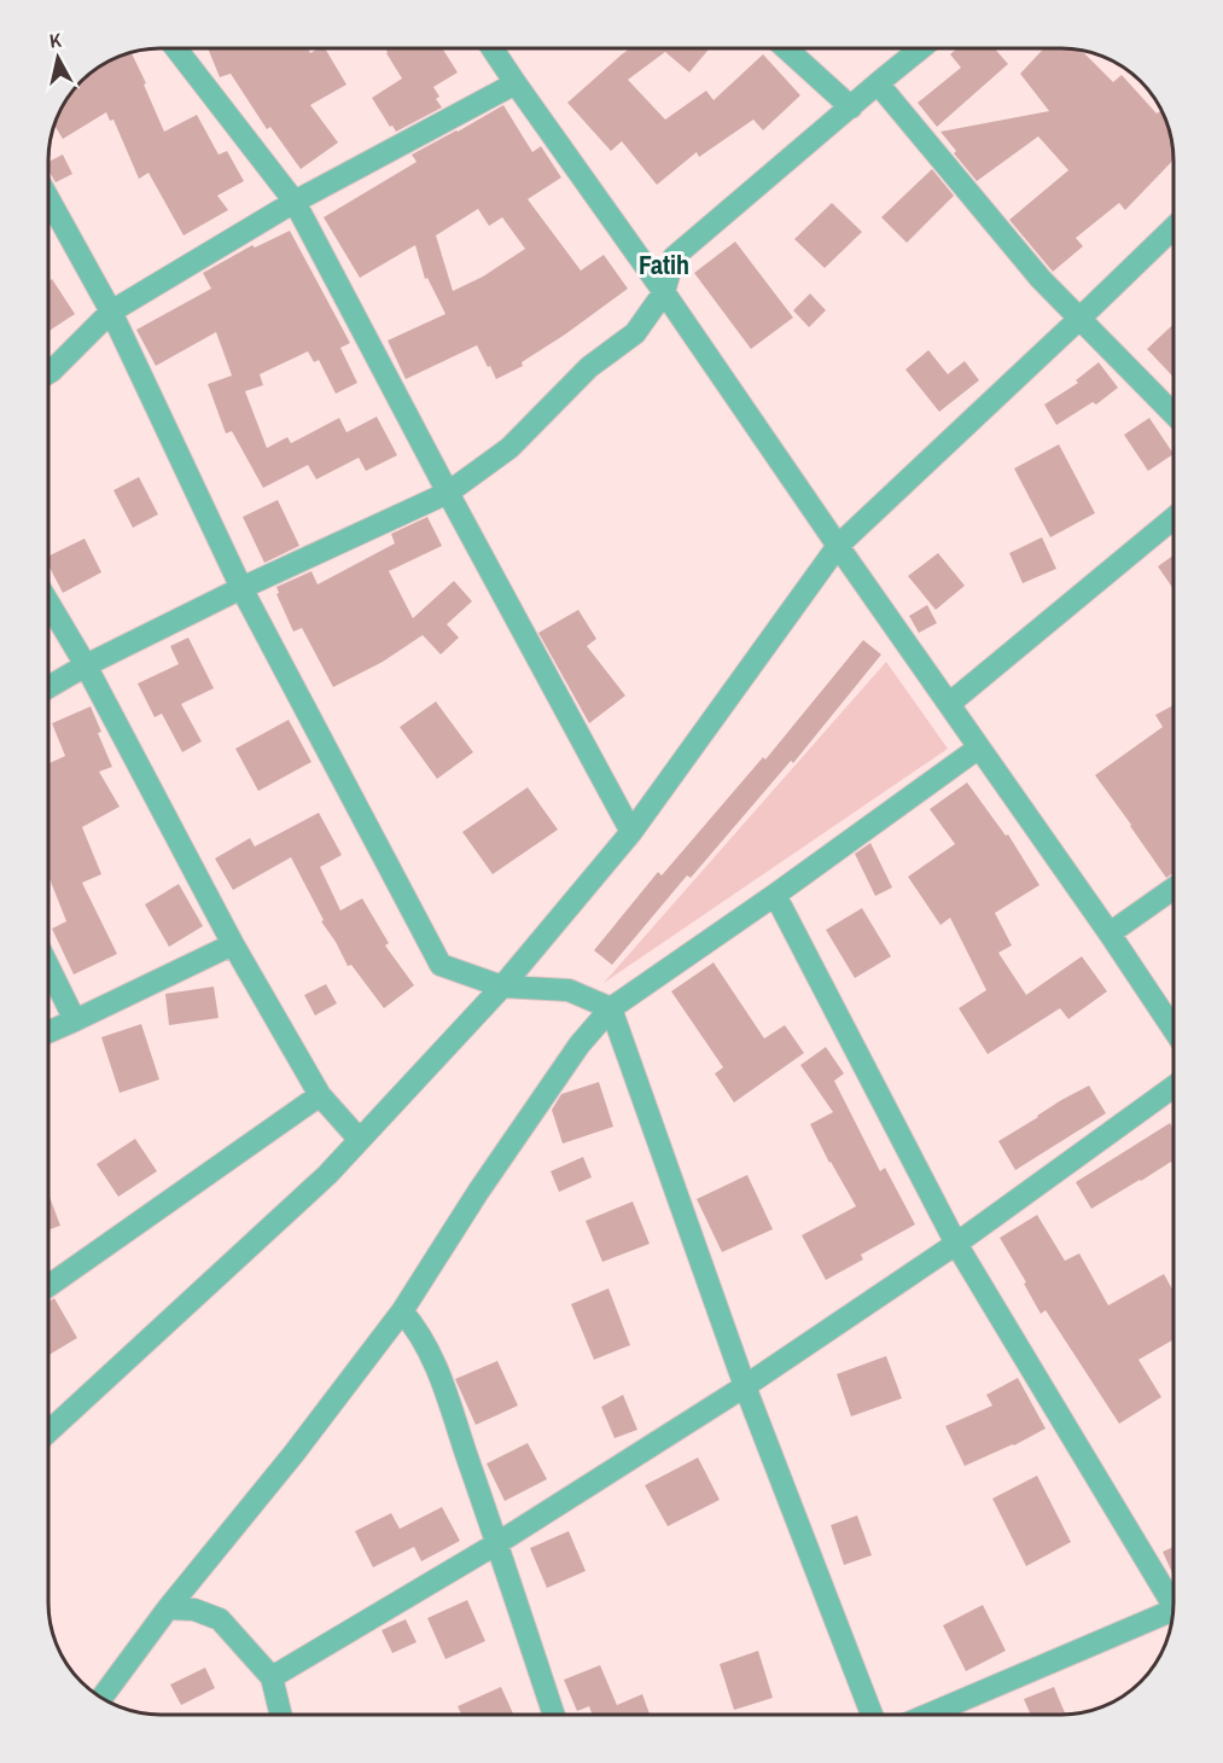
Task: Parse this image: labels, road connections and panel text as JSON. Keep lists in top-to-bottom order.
{
  "districts": ["Fatih"],
  "north": "top"
}
